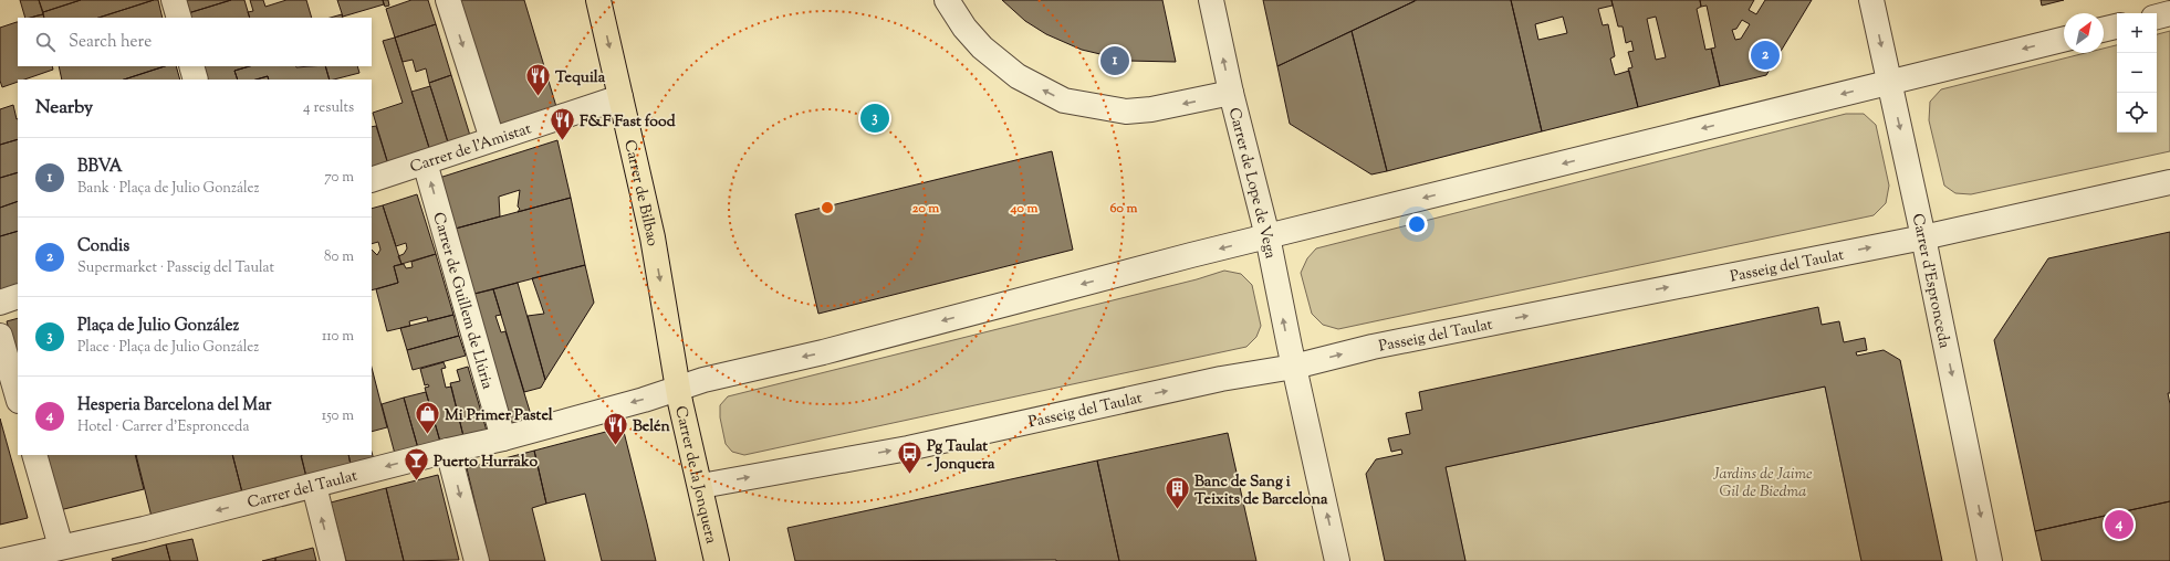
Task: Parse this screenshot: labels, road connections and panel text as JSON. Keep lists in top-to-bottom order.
{
  "streets": {
    "main road": ["Carrer de Bilbao", "Carrer de la Jonquera"],
    "street": [
      "Carrer de l'Amistat",
      "Carrer de Lope de Vega",
      "Passeig del Taulat",
      "Carrer d'Espronceda",
      "Carrer de Guillem de Llúria",
      "Carrer del Taulat"
    ]
  },
  "crossings": [
    ["Carrer de l'Amistat", "Carrer de Bilbao"],
    ["Carrer de l'Amistat", "Carrer de Guillem de Llúria"],
    ["Carrer de Lope de Vega", "Passeig del Taulat"],
    ["Carrer de Bilbao", "Carrer de la Jonquera"],
    ["Carrer de Bilbao", "Carrer del Taulat"],
    ["Passeig del Taulat", "Carrer d'Espronceda"],
    ["Passeig del Taulat", "Carrer de la Jonquera"],
    ["Carrer de Guillem de Llúria", "Carrer del Taulat"],
    ["Carrer de la Jonquera", "Carrer del Taulat"]
  ],
  "one_way": [
    "Carrer de Lope de Vega",
    "Carrer de Bilbao",
    "Carrer d'Espronceda",
    "Carrer de Guillem de Llúria",
    "Carrer del Taulat"
  ],
  "parks": ["Jardins de Jaime Gil de Biedma"],
  "places": {
    "restaurant": ["Tequila", "F&F Fast food", "Belén"],
    "shop": ["Mi Primer Pastel"],
    "bus stop": ["Pg Taulat - Jonquera"],
    "bar": ["Puerto Hurrako"],
    "building": ["Banc de Sang i Teixits de Barcelona"]
  },
  "north": "top right",
  "page": {
    "map_buttons": ["+", "−"],
    "search": "Search here",
    "pins": [
      "2",
      "1",
      "3",
      "4"
    ],
    "heading": ["Nearby", "4 results"],
    "list": [
      {
        "mark": "1",
        "name": "BBVA",
        "note": "Bank · Plaça de Julio González",
        "value": "70 m"
      },
      {
        "mark": "2",
        "name": "Condis",
        "note": "Supermarket · Passeig del Taulat",
        "value": "80 m"
      },
      {
        "mark": "3",
        "name": "Plaça de Julio González",
        "note": "Place · Plaça de Julio González",
        "value": "110 m"
      },
      {
        "mark": "4",
        "name": "Hesperia Barcelona del Mar",
        "note": "Hotel · Carrer d'Espronceda",
        "value": "150 m"
      }
    ]
  },
  "rings": ["20 m", "40 m", "60 m"]
}
